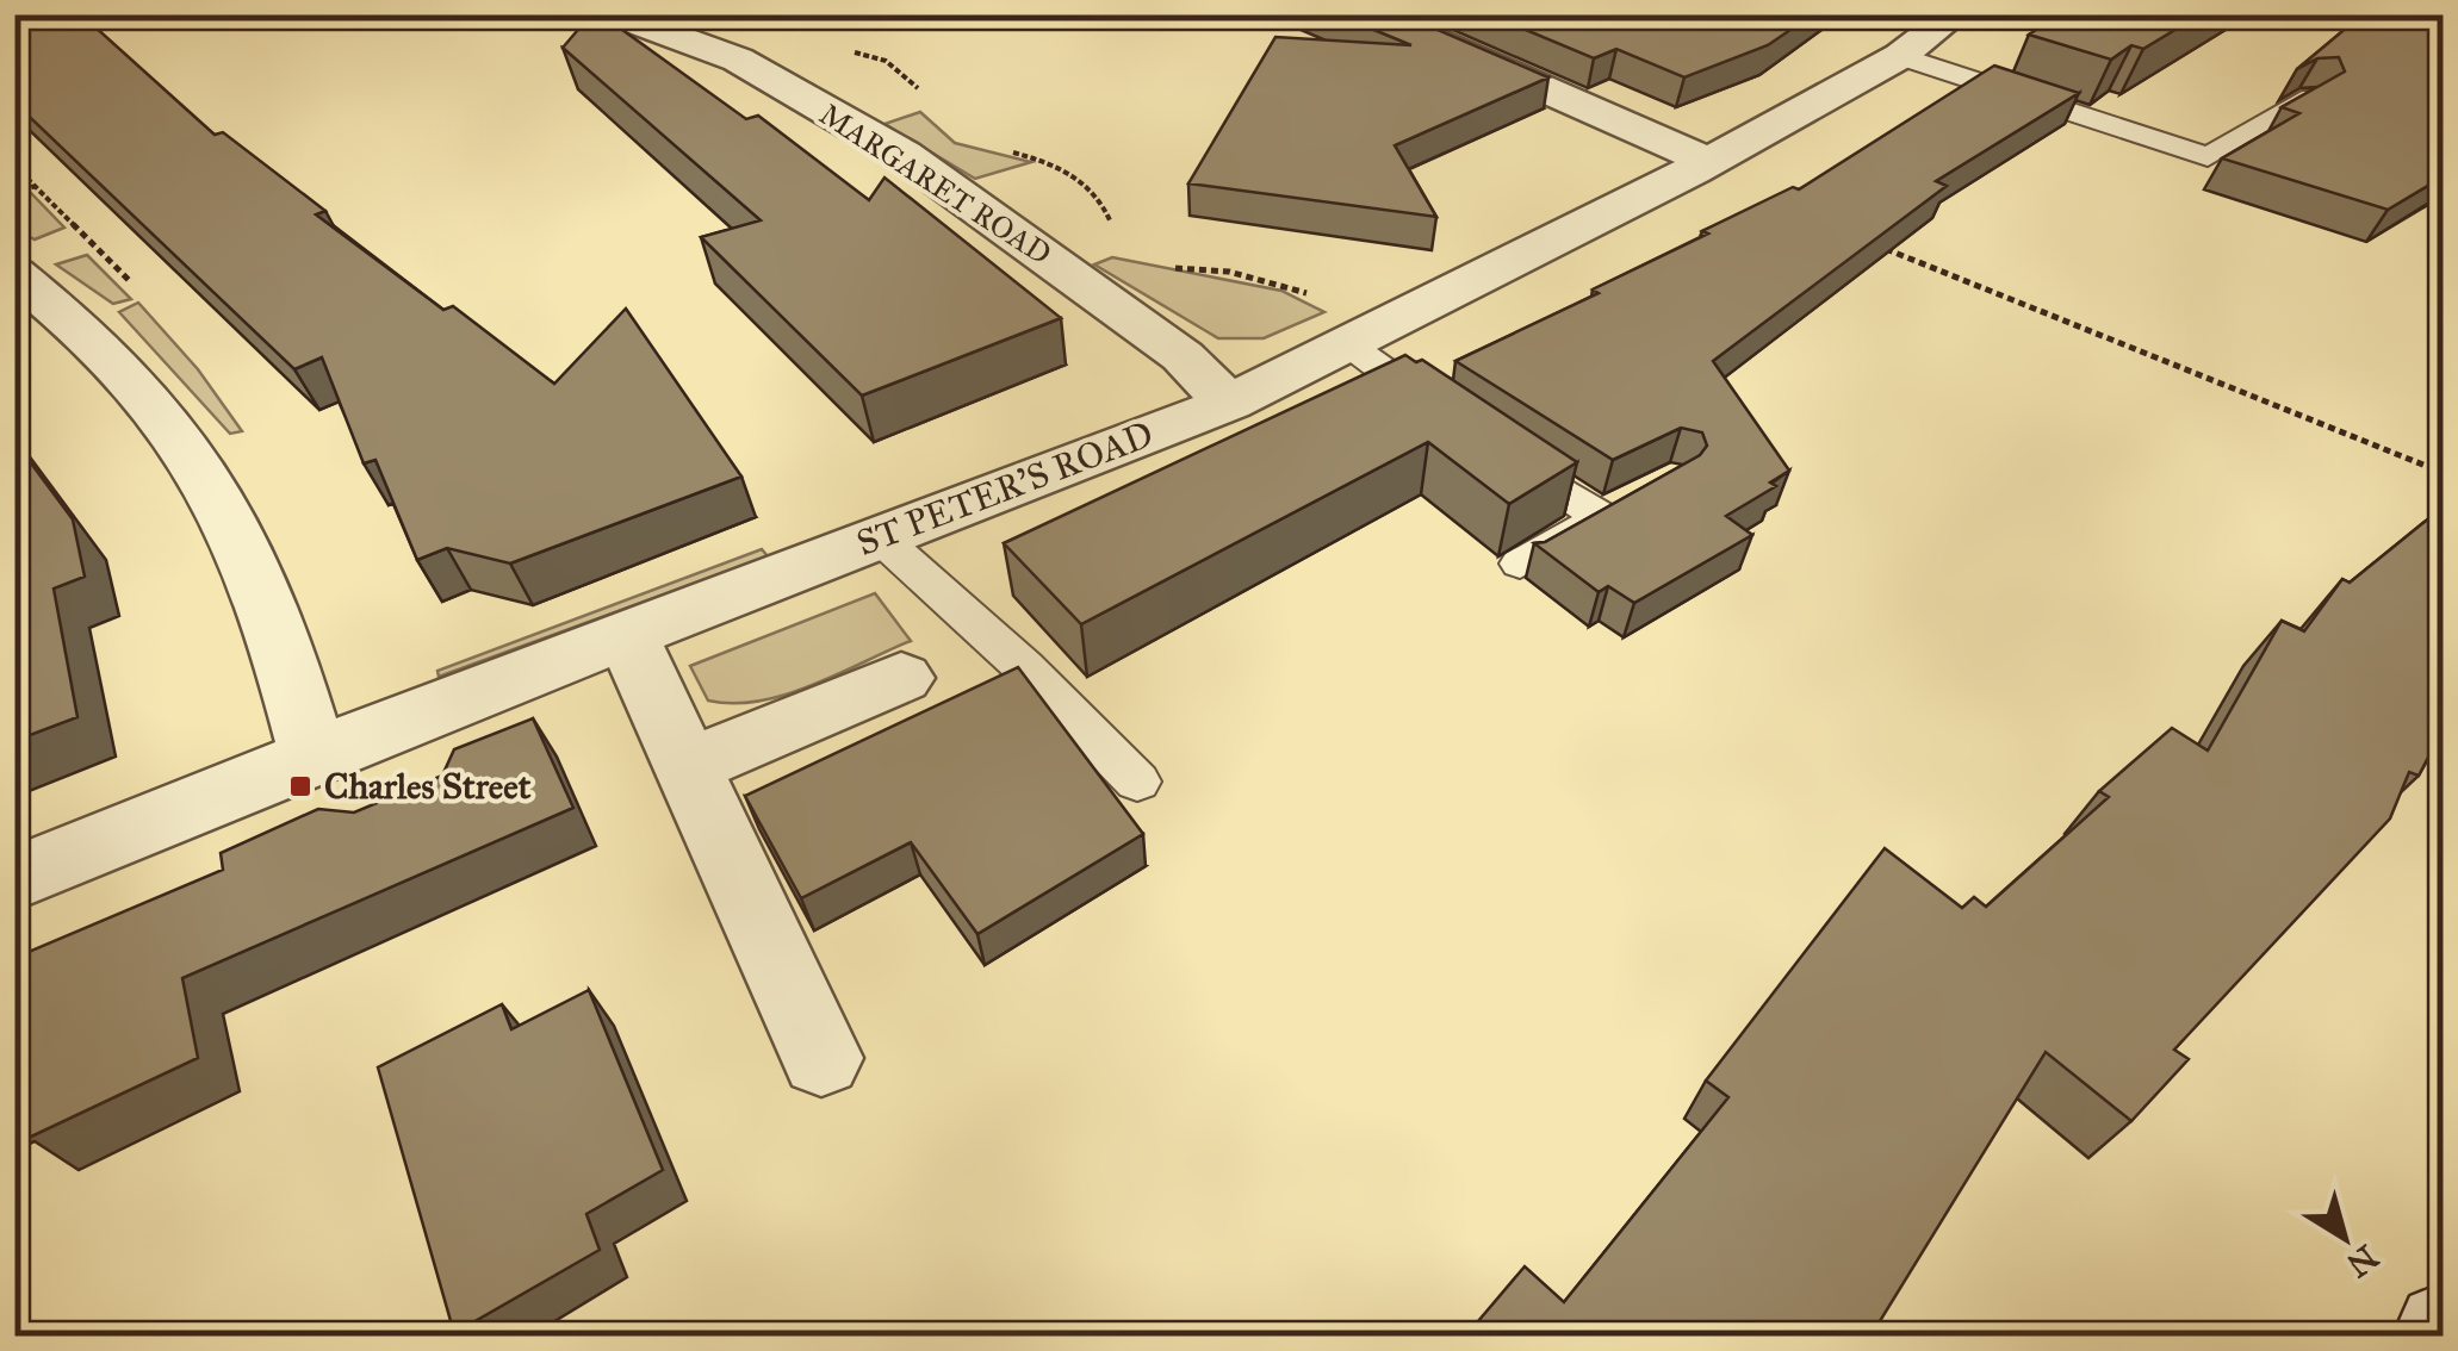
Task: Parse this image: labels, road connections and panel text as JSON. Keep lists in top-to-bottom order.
{
  "streets": {
    "street": ["MARGARET ROAD", "ST PETER'S ROAD"]
  },
  "crossings": [
    ["MARGARET ROAD", "ST PETER'S ROAD"]
  ],
  "places": {
    "transit": ["Charles Street"]
  },
  "north": "bottom right"
}
